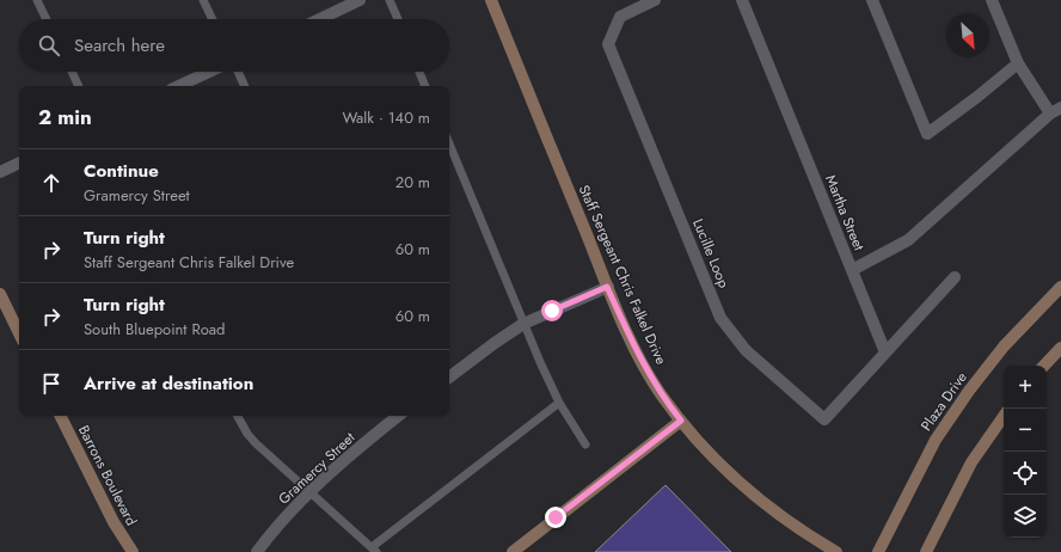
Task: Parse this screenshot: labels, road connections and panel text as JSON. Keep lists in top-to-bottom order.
{
  "streets": {
    "street": [
      "Martha Street",
      "Lucille Loop",
      "Staff Sergeant Chris Falkel Drive",
      "Plaza Drive",
      "Gramercy Street",
      "Barrons Boulevard"
    ]
  },
  "north": "bottom right",
  "page": {
    "search": "Search here",
    "heading": ["2 min", "Walk · 140 m"],
    "list": [
      ["Continue", "Gramercy Street", "20 m"],
      ["Turn right", "Staff Sergeant Chris Falkel Drive", "60 m"],
      ["Turn right", "South Bluepoint Road", "60 m"],
      "Arrive at destination"
    ],
    "map_buttons": ["+", "−"]
  }
}
